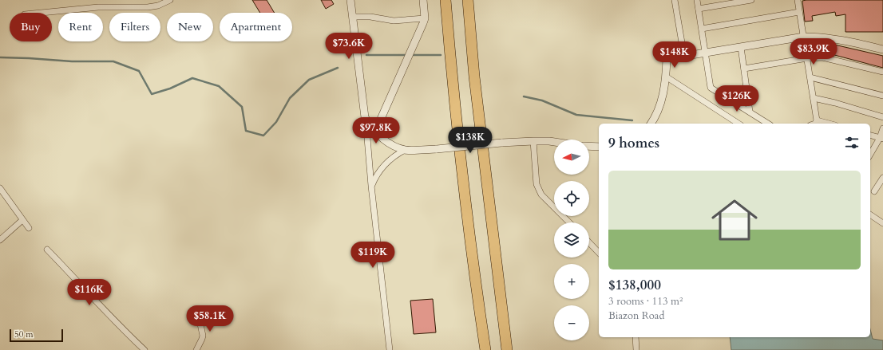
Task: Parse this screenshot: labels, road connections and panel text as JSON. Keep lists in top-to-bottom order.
{
  "scale_bar": "50 m",
  "north": "left",
  "page": {
    "chip": [
      "Buy",
      "Rent",
      "Filters",
      "New",
      "Apartment"
    ],
    "price": [
      "$73.6K",
      "$83.9K",
      "$148K",
      "$126K",
      "$97.8K",
      "$138K",
      "$119K",
      "$116K",
      "$58.1K"
    ],
    "heading": "9 homes",
    "map_buttons": ["+", "−"],
    "list": [
      {
        "name": "$138,000",
        "note": "3 rooms · 113 m² · Biazon Road"
      }
    ],
    "scale": "50 m"
  }
}
